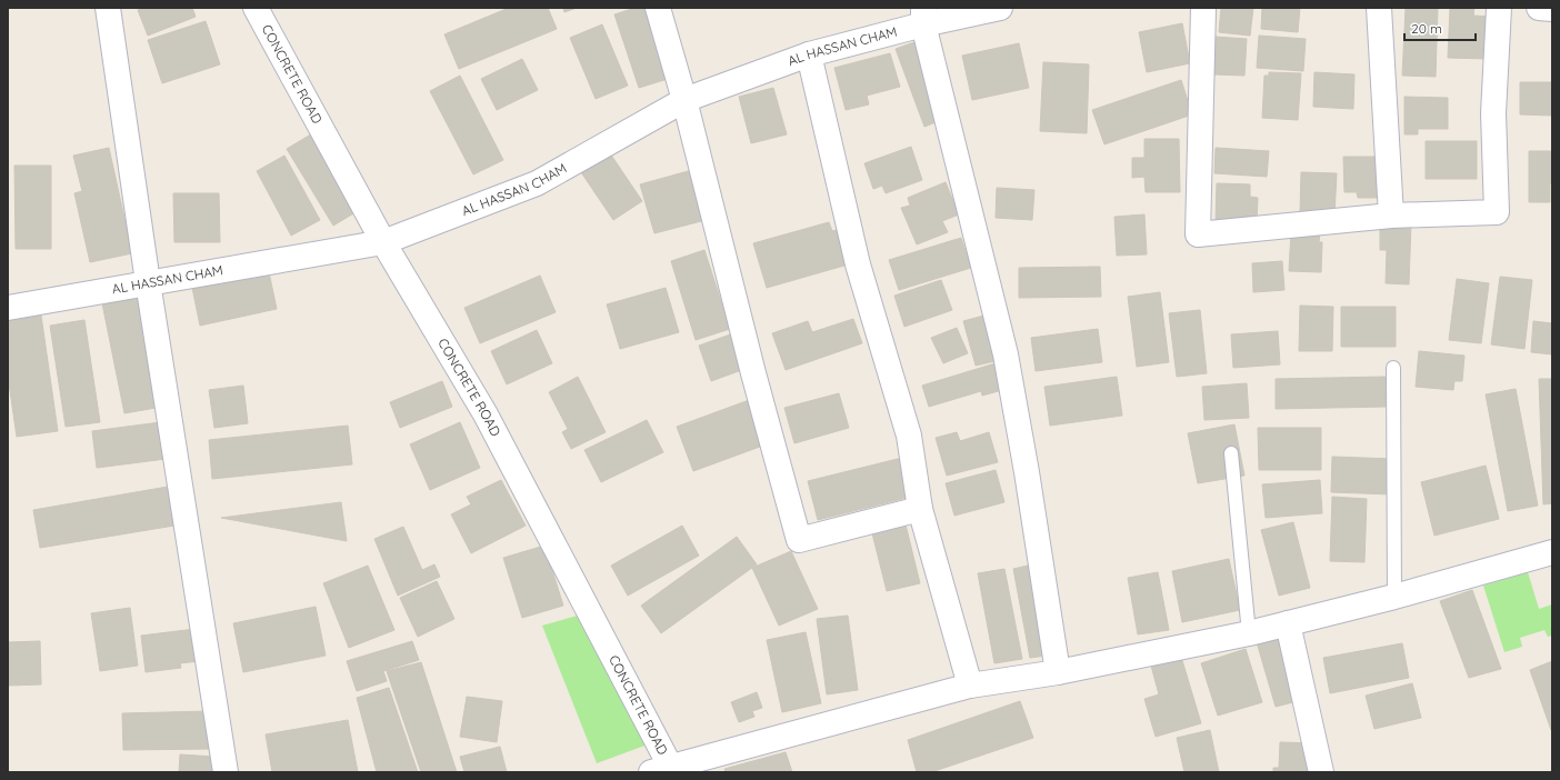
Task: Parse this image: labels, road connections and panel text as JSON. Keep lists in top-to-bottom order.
{
  "streets": {
    "street": ["AL HASSAN CHAM", "CONCRETE ROAD"]
  },
  "crossings": [
    ["AL HASSAN CHAM", "CONCRETE ROAD"]
  ],
  "scale_bar": "20 m"
}
